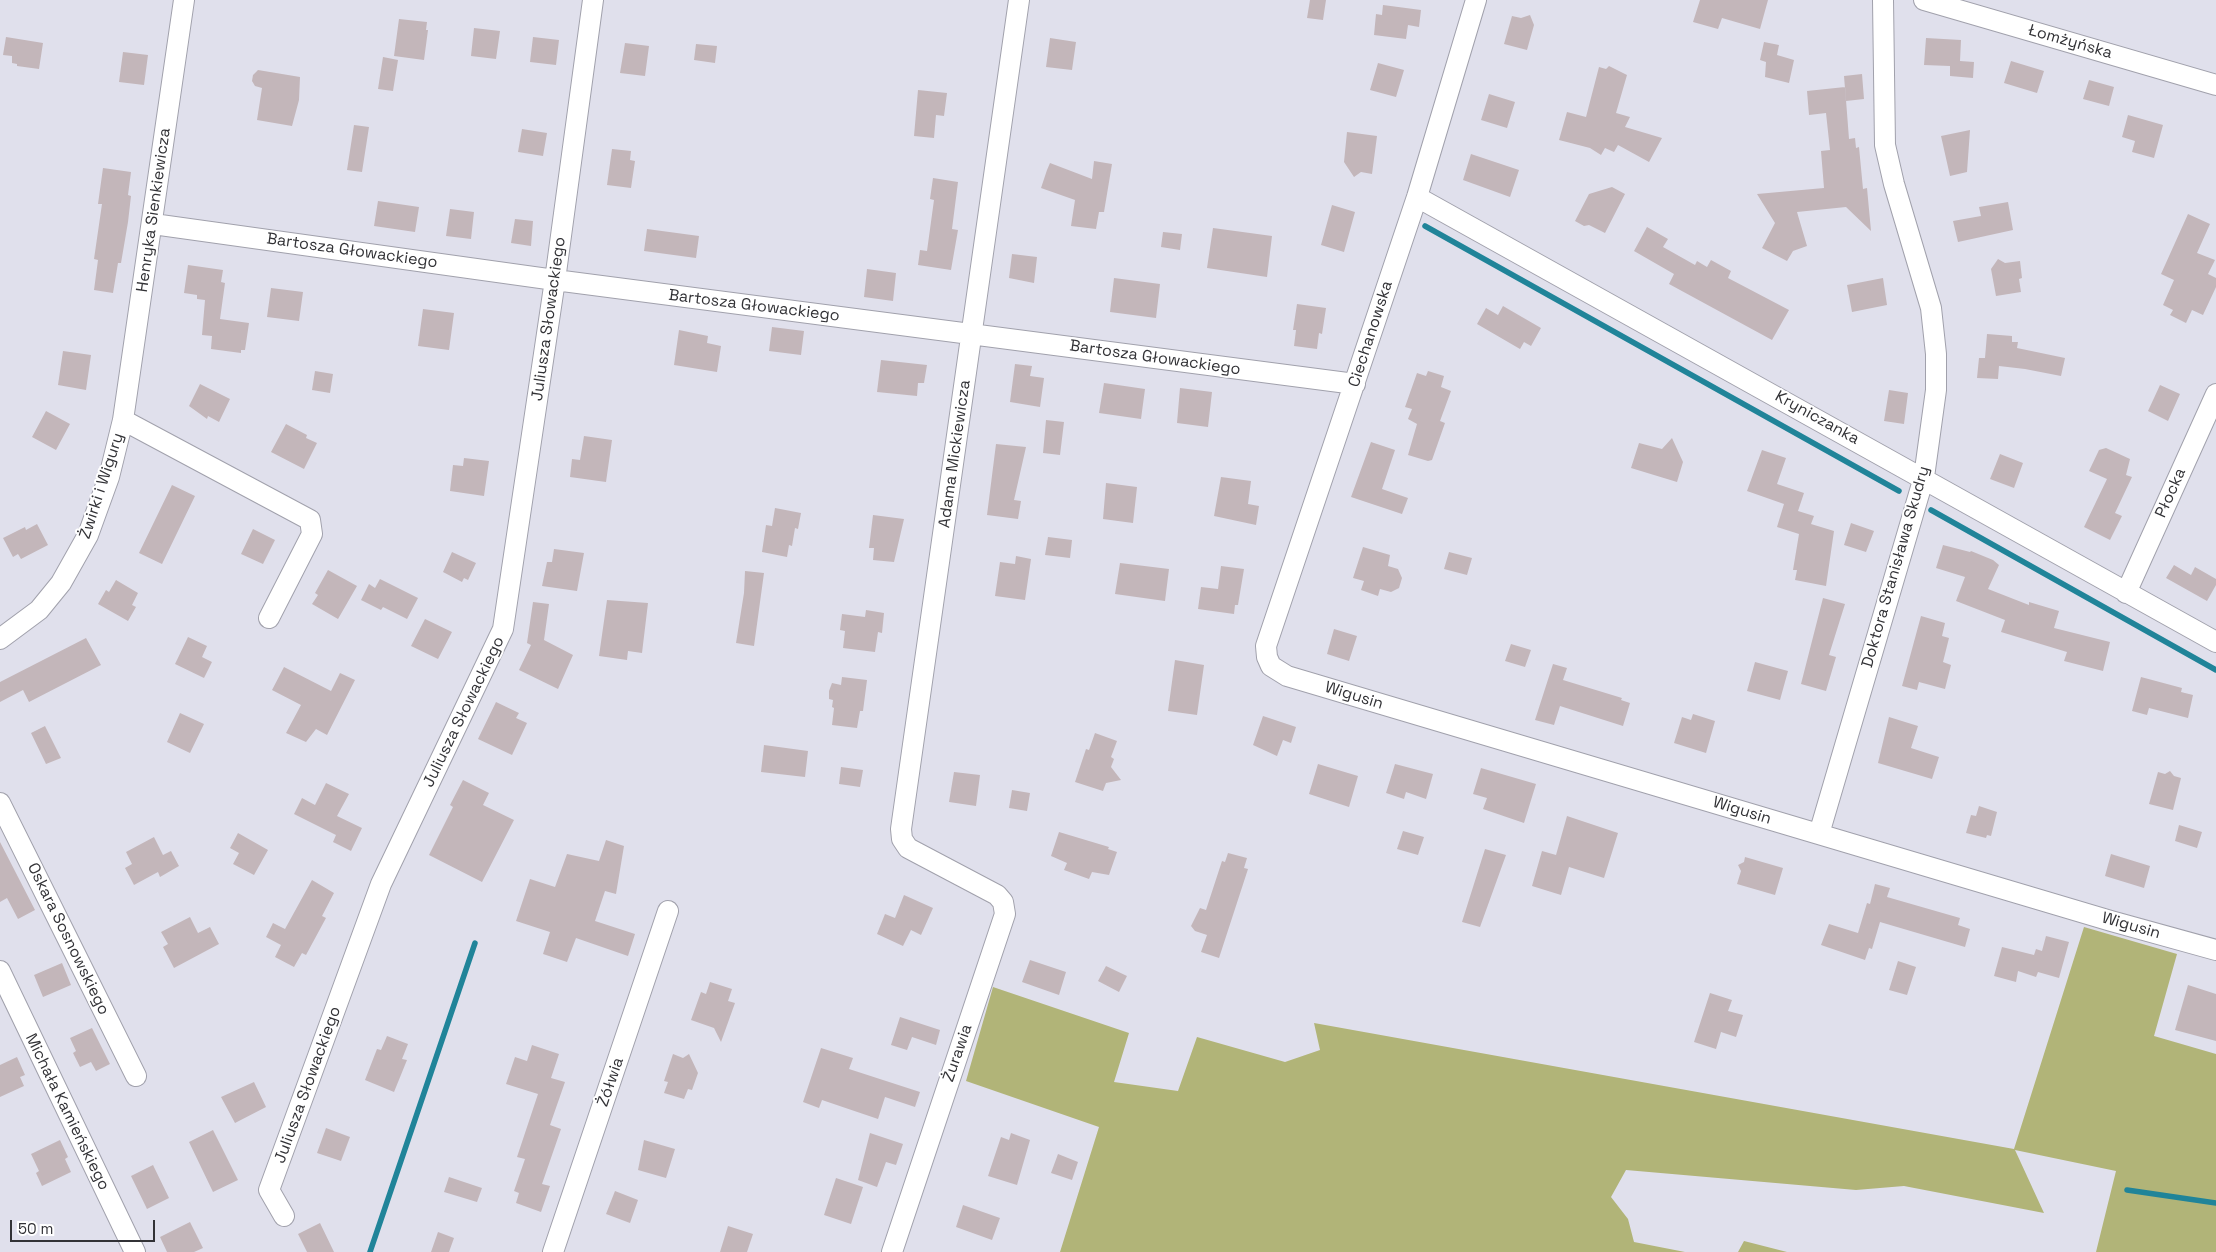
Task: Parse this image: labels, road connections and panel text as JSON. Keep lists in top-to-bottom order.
{
  "streets": {
    "street": [
      "Łomżyńska",
      "Henryka Sienkiewicza",
      "Bartosza Głowackiego",
      "Juliusza Słowackiego",
      "Ciechanowska",
      "Kryniczanka",
      "Adama Mickiewicza",
      "Żwirki i Wigury",
      "Płocka",
      "Doktora Stanisława Skudry",
      "Wigusin",
      "Oskara Sosnowskiego",
      "Żurawia",
      "Żółwia",
      "Michała Kamieńskiego"
    ]
  },
  "crossings": [
    ["Henryka Sienkiewicza", "Bartosza Głowackiego"],
    ["Henryka Sienkiewicza", "Żwirki i Wigury"],
    ["Bartosza Głowackiego", "Juliusza Słowackiego"],
    ["Bartosza Głowackiego", "Ciechanowska"],
    ["Bartosza Głowackiego", "Adama Mickiewicza"],
    ["Ciechanowska", "Kryniczanka"],
    ["Ciechanowska", "Wigusin"],
    ["Kryniczanka", "Płocka"],
    ["Kryniczanka", "Doktora Stanisława Skudry"],
    ["Adama Mickiewicza", "Żurawia"],
    ["Doktora Stanisława Skudry", "Wigusin"]
  ],
  "scale_bar": "50 m"
}
